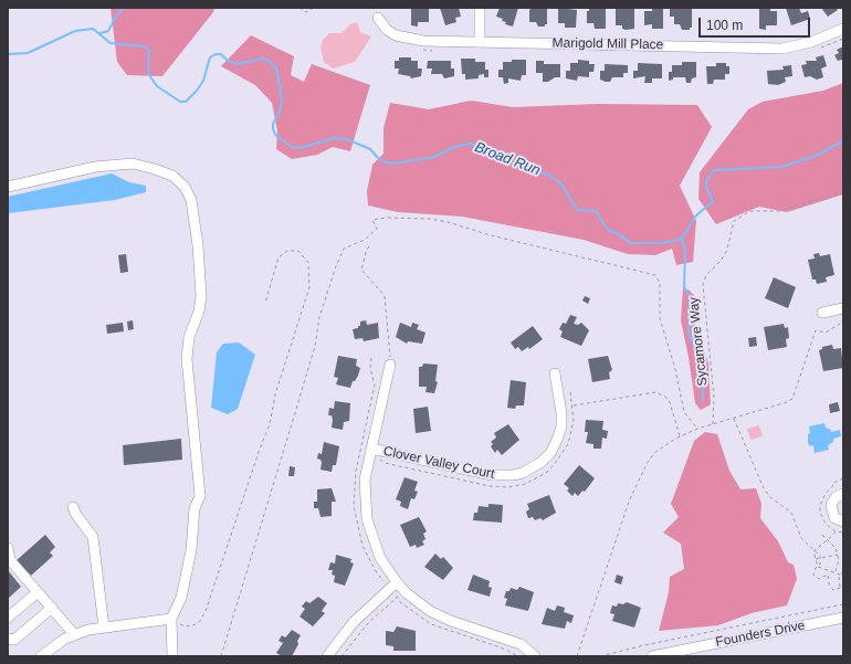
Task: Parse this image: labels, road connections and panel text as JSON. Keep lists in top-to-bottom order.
{
  "streets": {
    "street": ["Marigold Mill Place", "Clover Valley Court", "Founders Drive"],
    "path": ["Sycamore Way"]
  },
  "water": ["Broad Run"],
  "scale_bar": "100 m"
}
